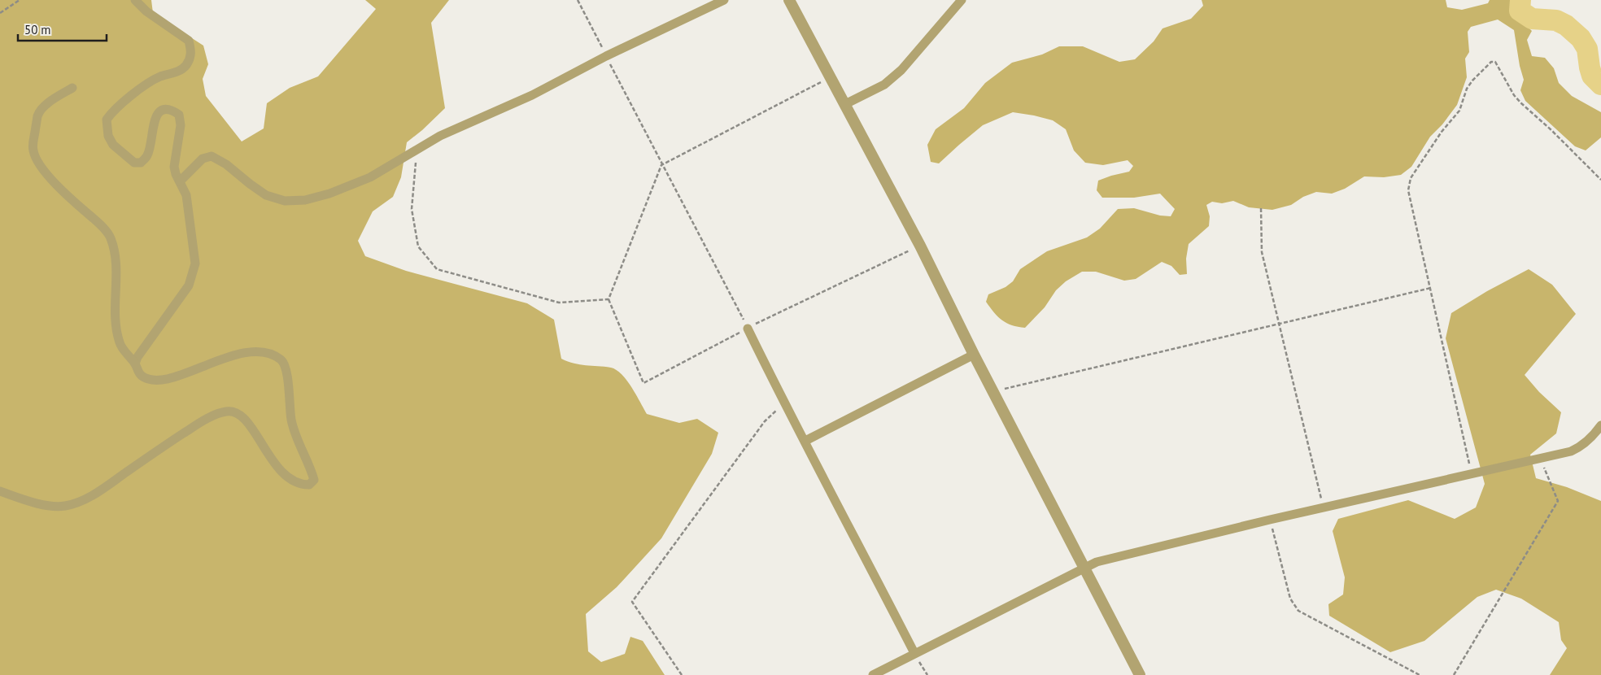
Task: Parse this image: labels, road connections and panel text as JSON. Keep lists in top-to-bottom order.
{
  "scale_bar": "50 m"
}
